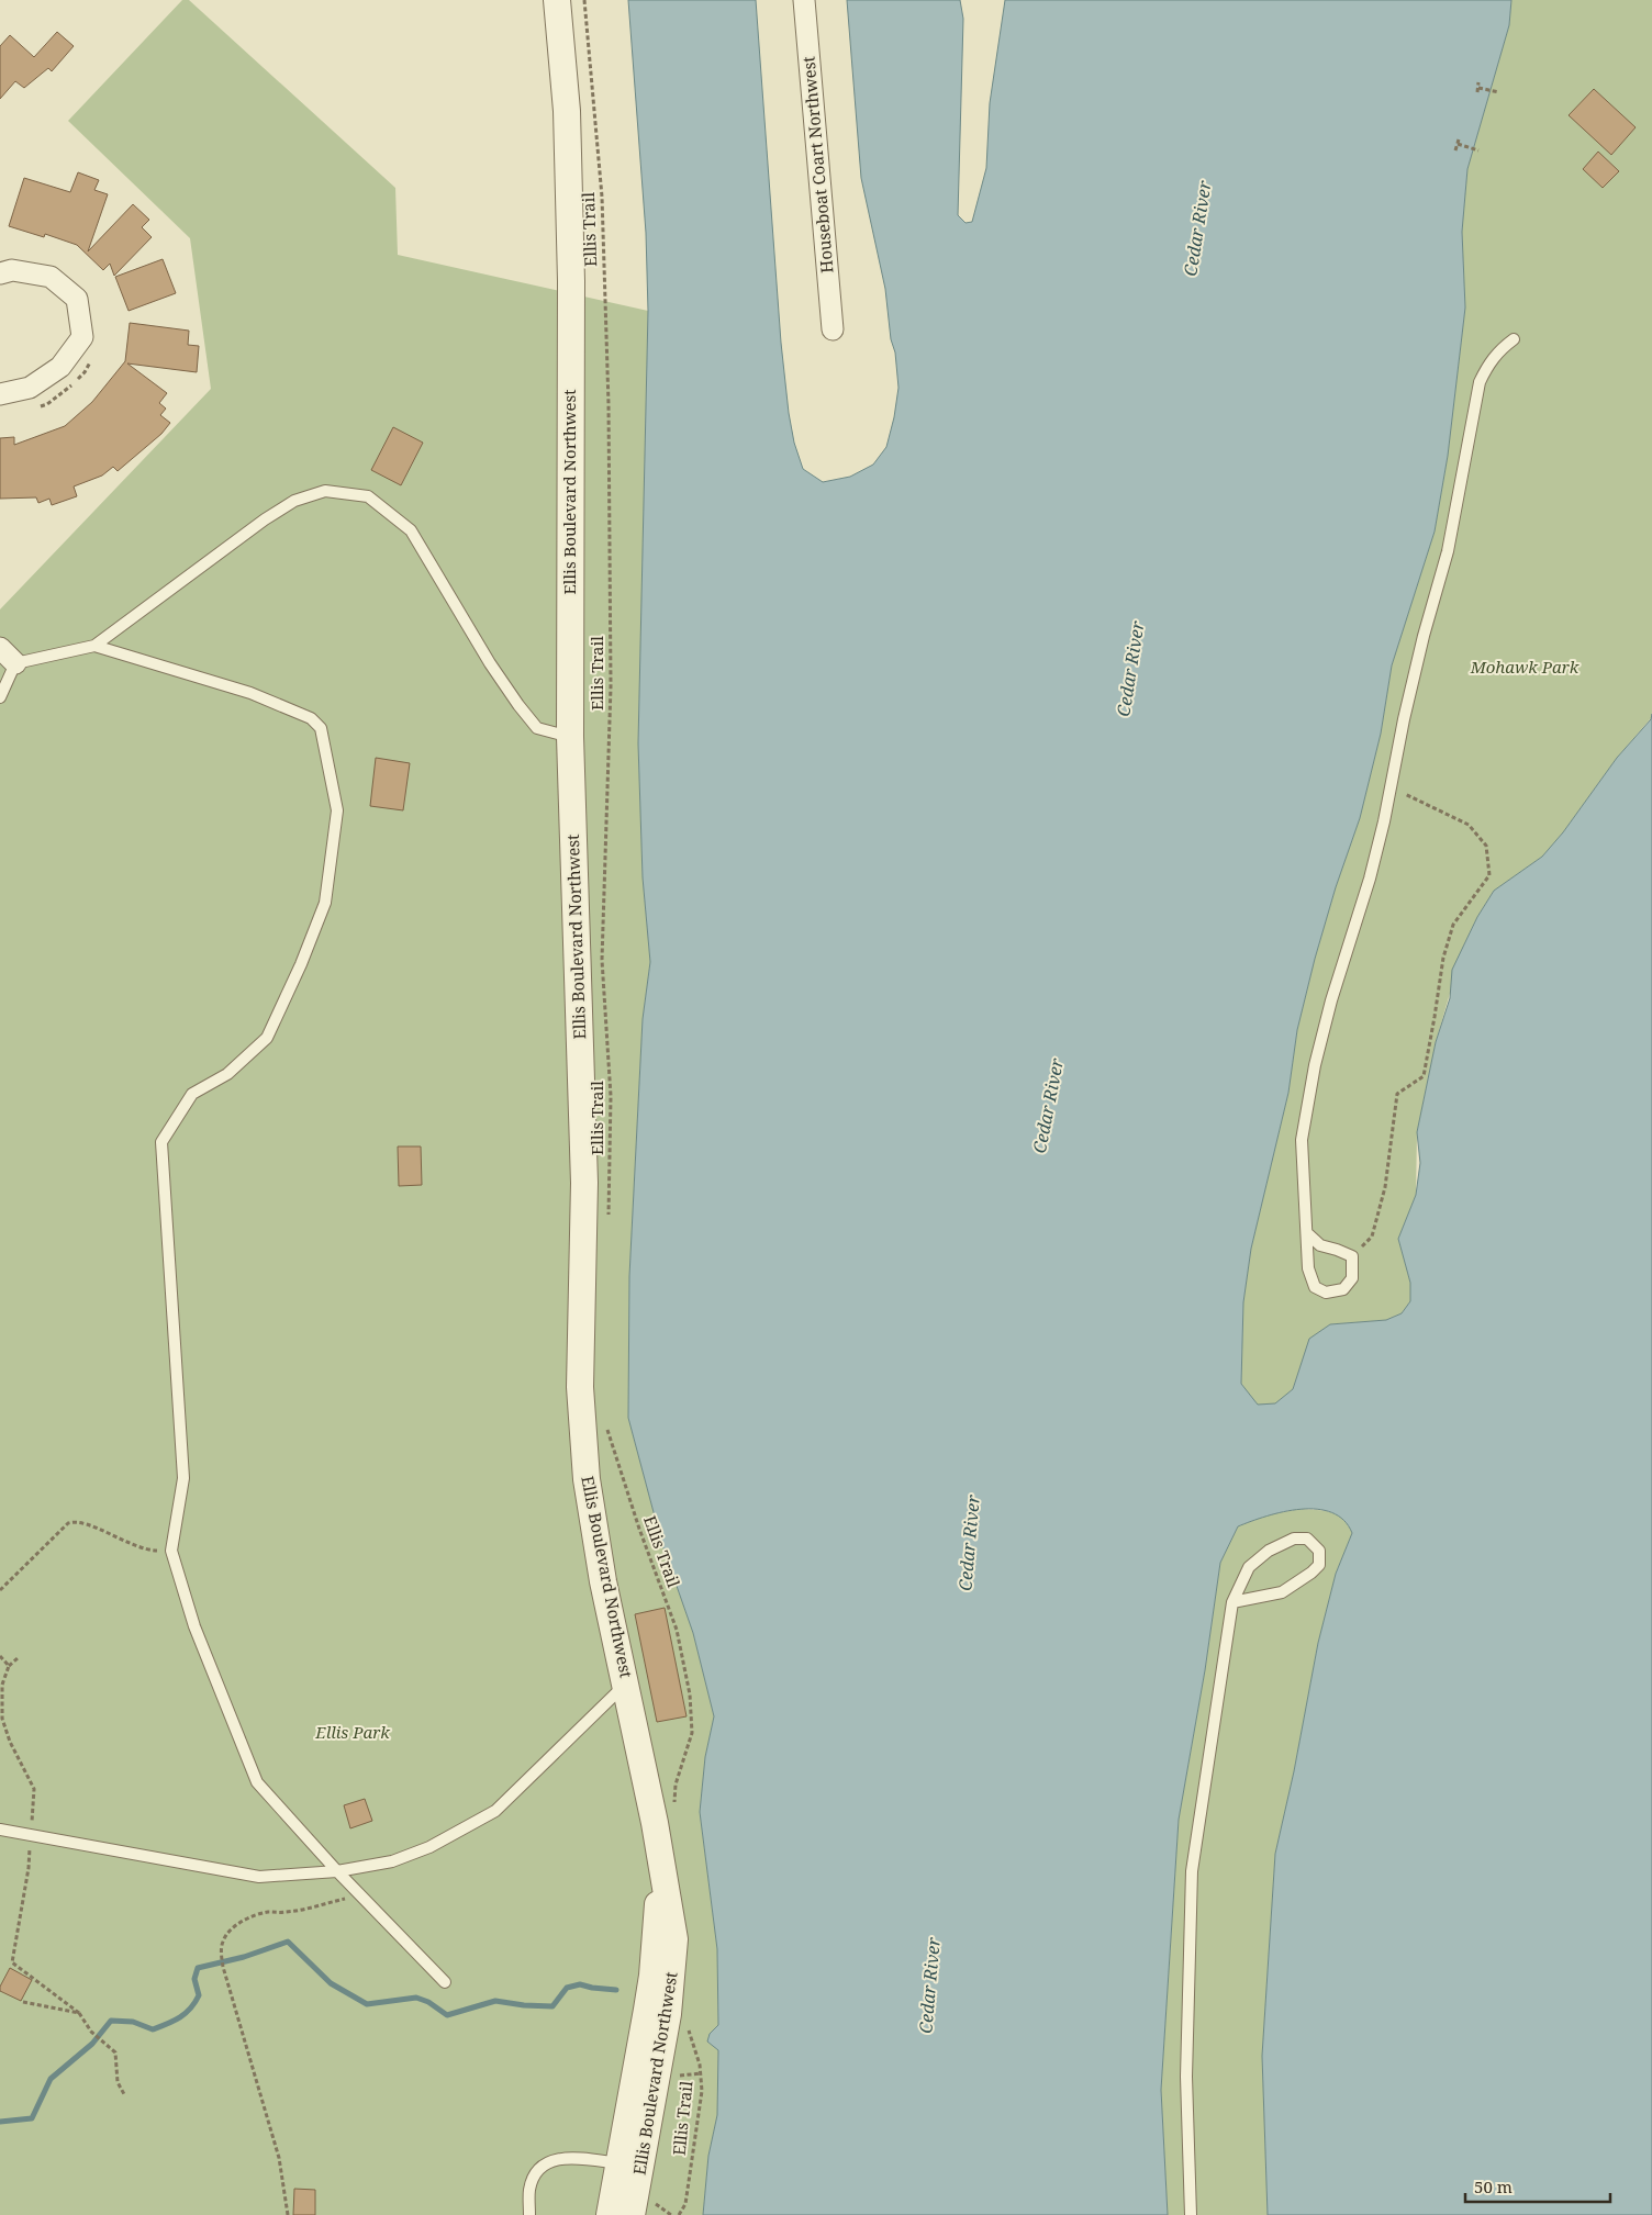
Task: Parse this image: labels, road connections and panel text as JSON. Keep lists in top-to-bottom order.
{
  "streets": {
    "street": ["Houseboat Coart Northwest", "Ellis Boulevard Northwest"],
    "path": ["Ellis Trail"]
  },
  "water": ["Cedar River"],
  "parks": ["Mohawk Park", "Ellis Park"],
  "scale_bar": "50 m"
}
